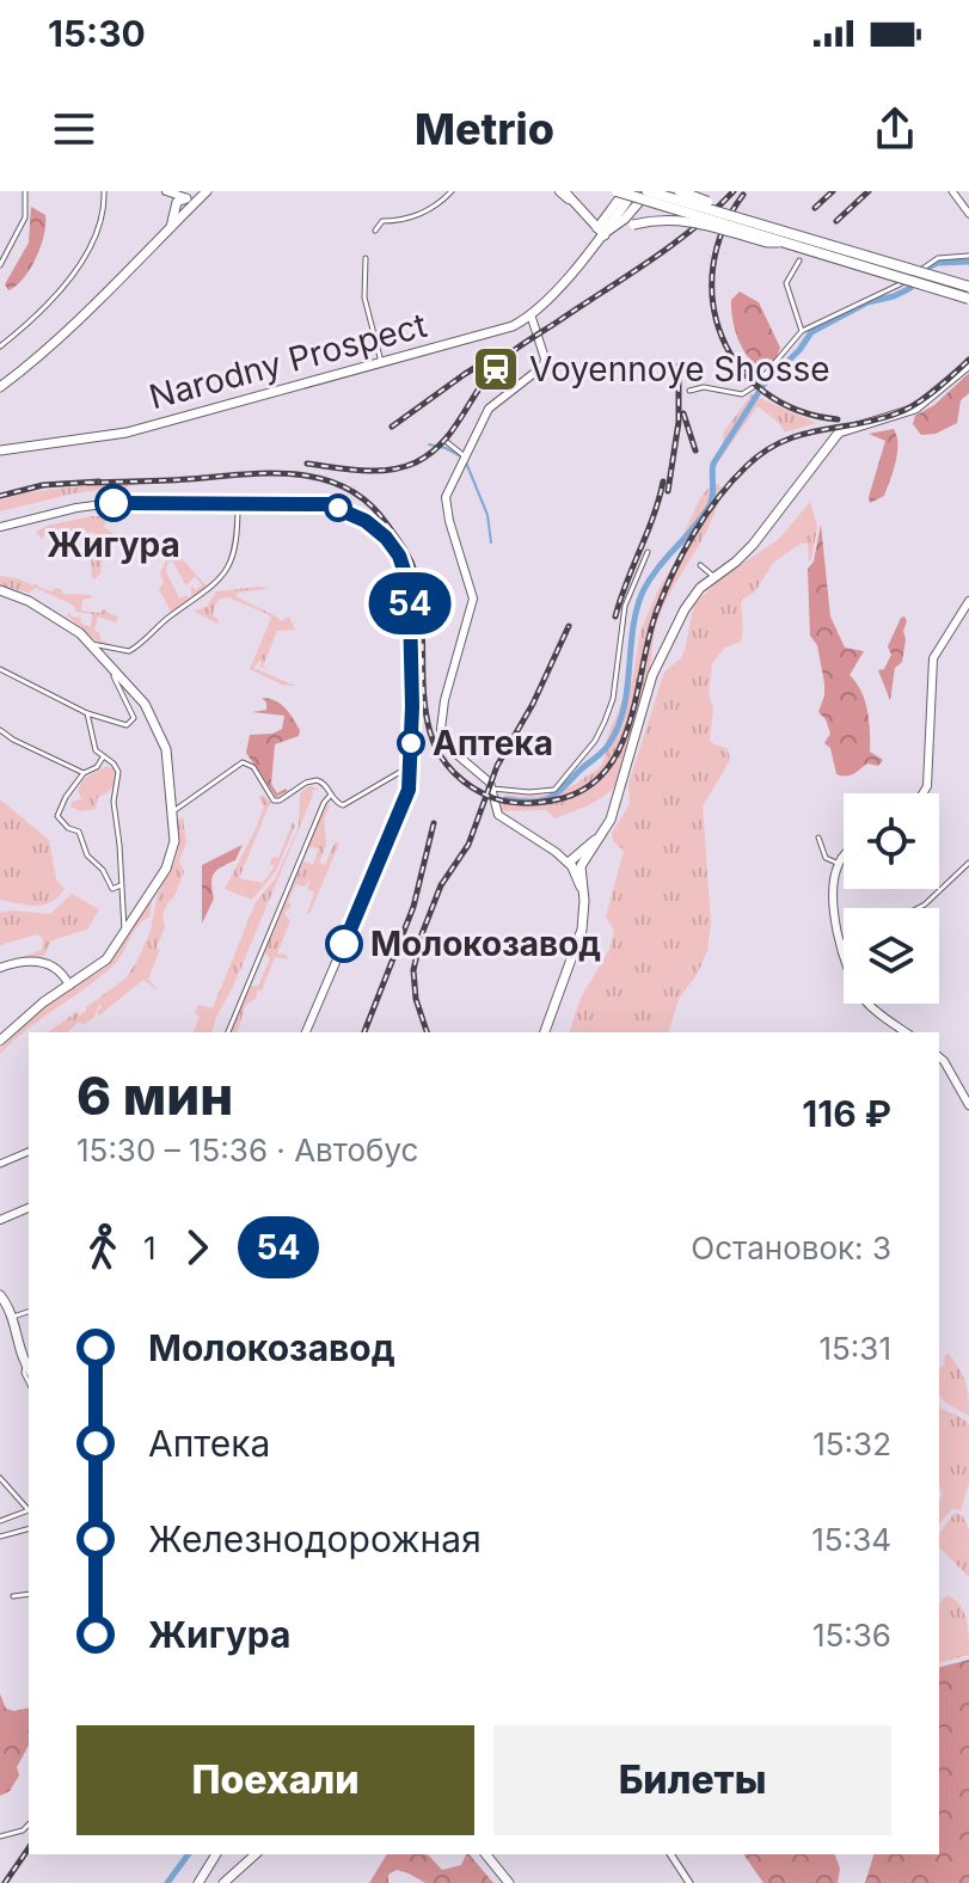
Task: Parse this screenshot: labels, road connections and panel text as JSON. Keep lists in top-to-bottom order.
{
  "streets": {
    "main road": ["Narodny Prospect"]
  },
  "places": {
    "station": ["Voyennoye Shosse"],
    "other": ["Жигура", "Аптека", "Молокозавод"]
  },
  "lines": ["bus line 54"],
  "page": {
    "status": "15:30",
    "header": "Metrio",
    "on_map": "54",
    "heading": ["6 мин", "15:30 – 15:36 · Автобус", "116 ₽"],
    "legs": ["1", "54", "Остановок: 3"],
    "list": [
      {
        "name": "Молокозавод",
        "value": "15:31"
      },
      {
        "name": "Аптека",
        "value": "15:32"
      },
      {
        "name": "Железнодорожная",
        "value": "15:34"
      },
      {
        "name": "Жигура",
        "value": "15:36"
      }
    ],
    "buttons": ["Поехали", "Билеты"]
  }
}
